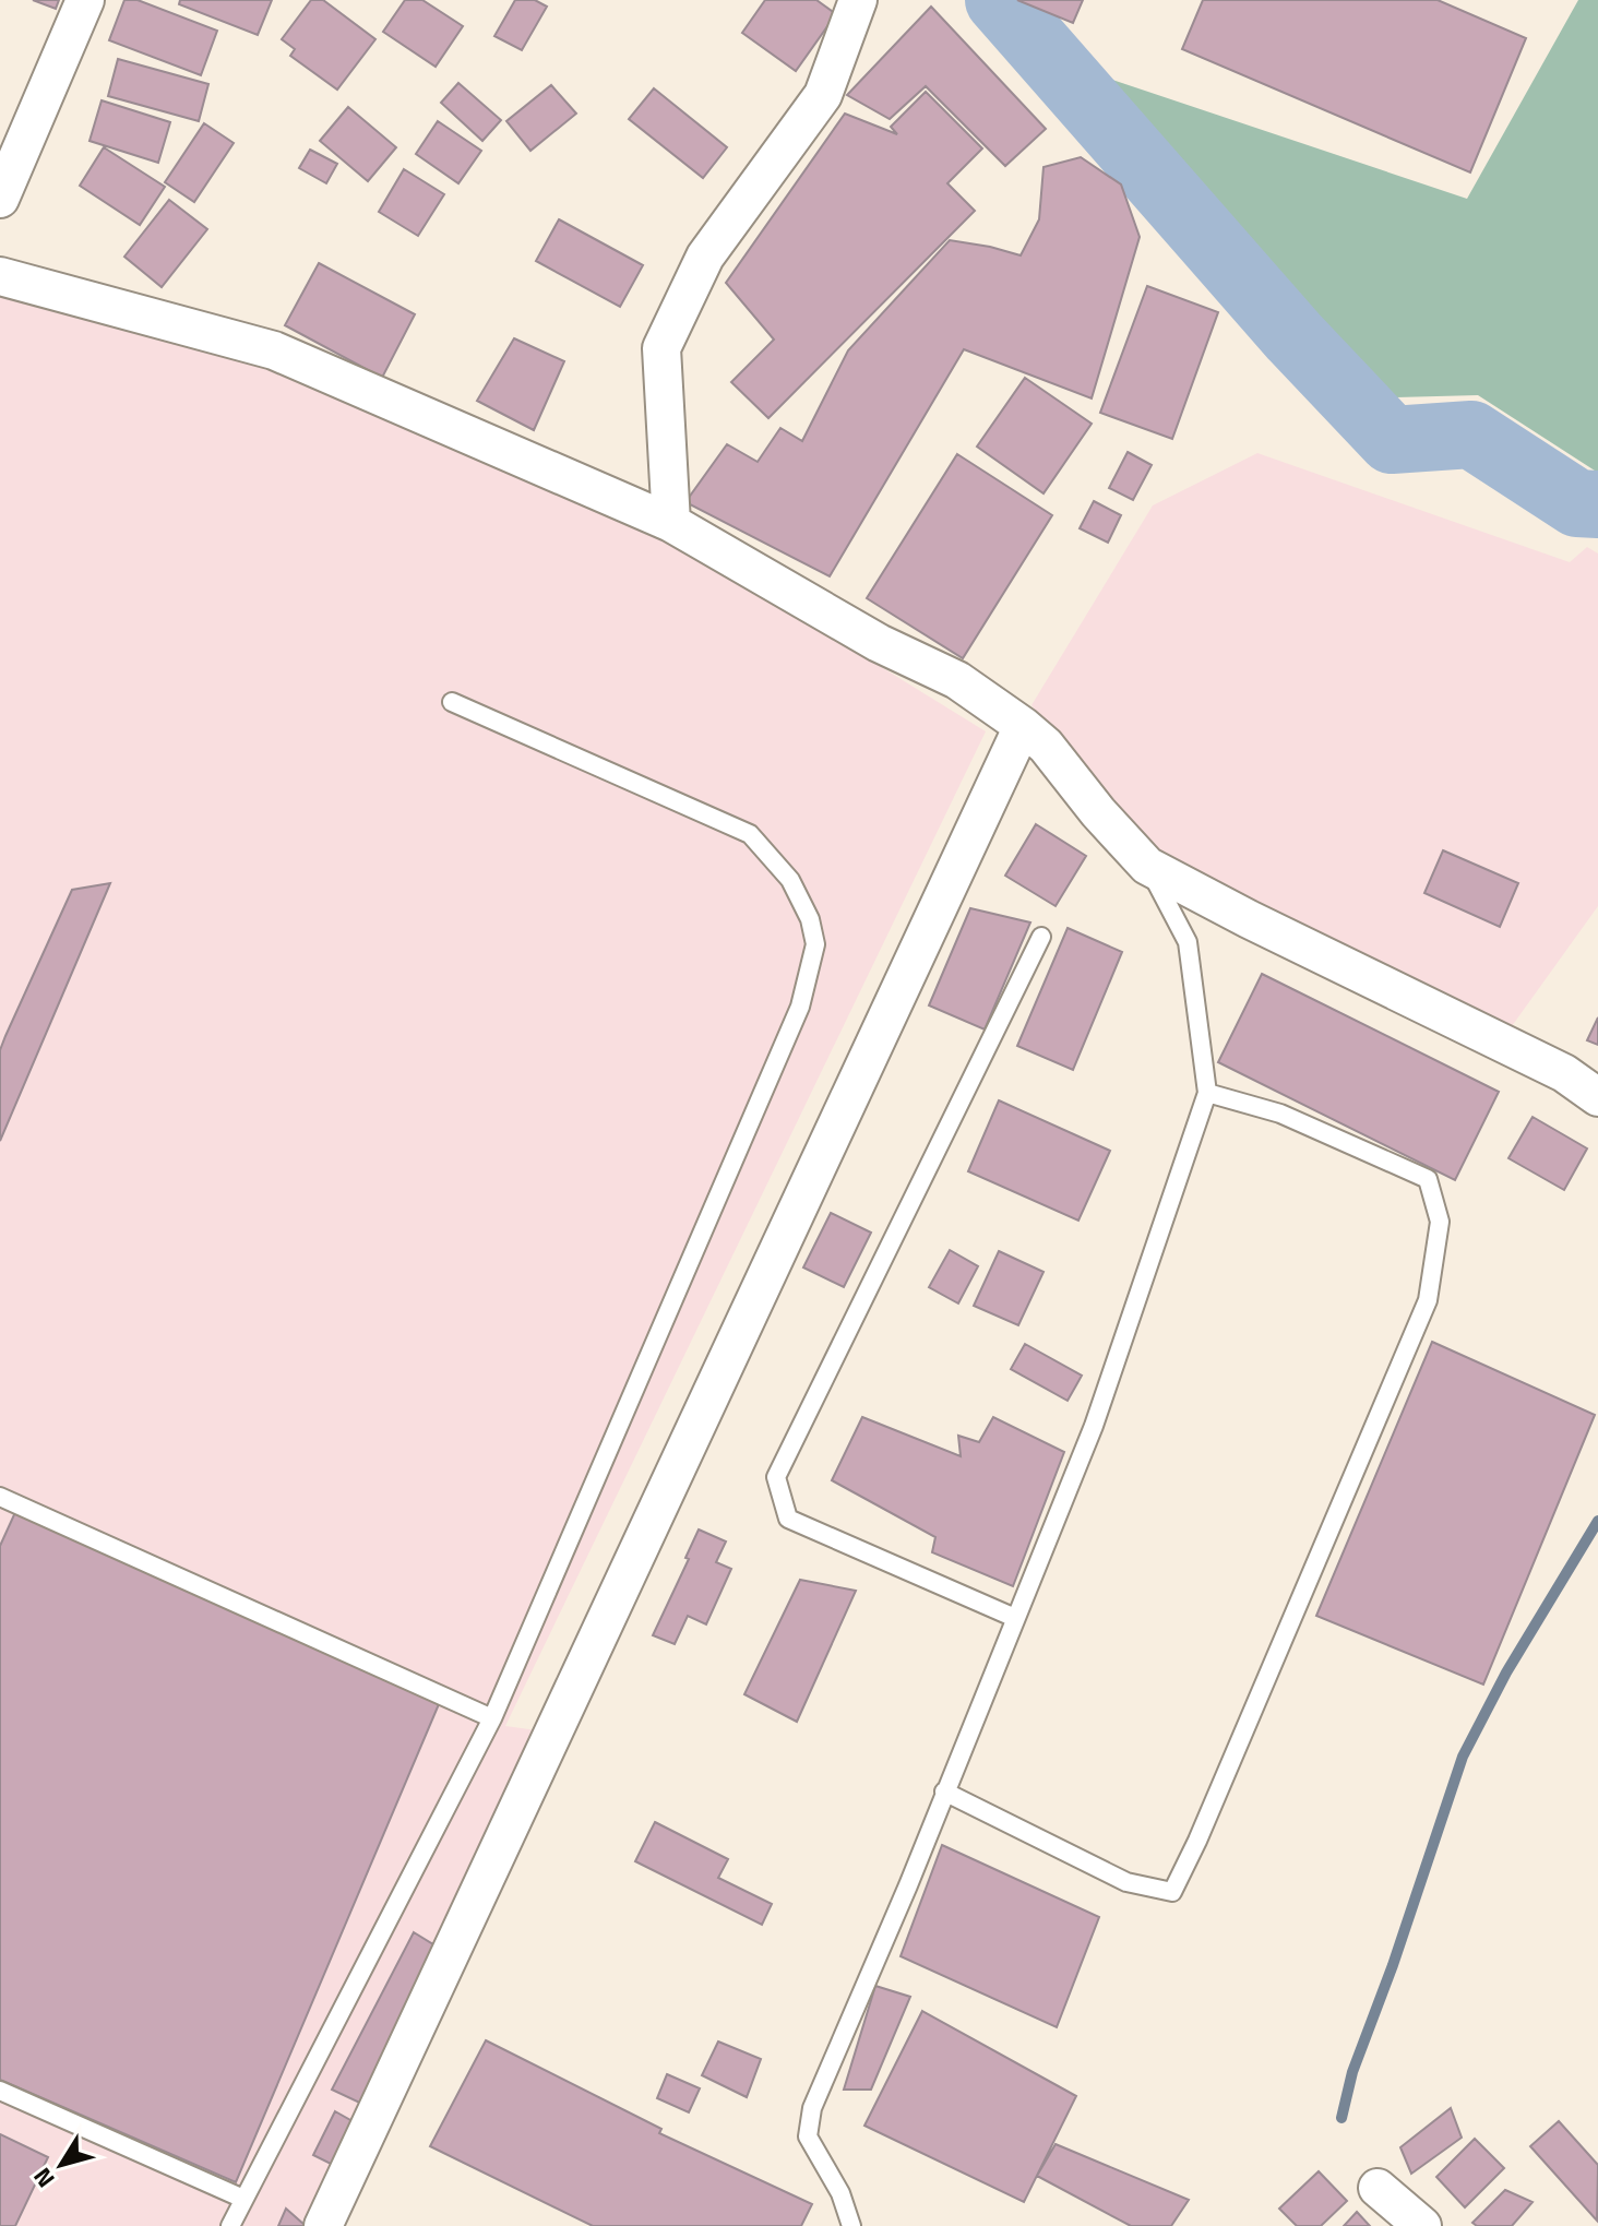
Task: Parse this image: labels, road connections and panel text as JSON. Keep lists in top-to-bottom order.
{
  "north": "bottom left"
}
